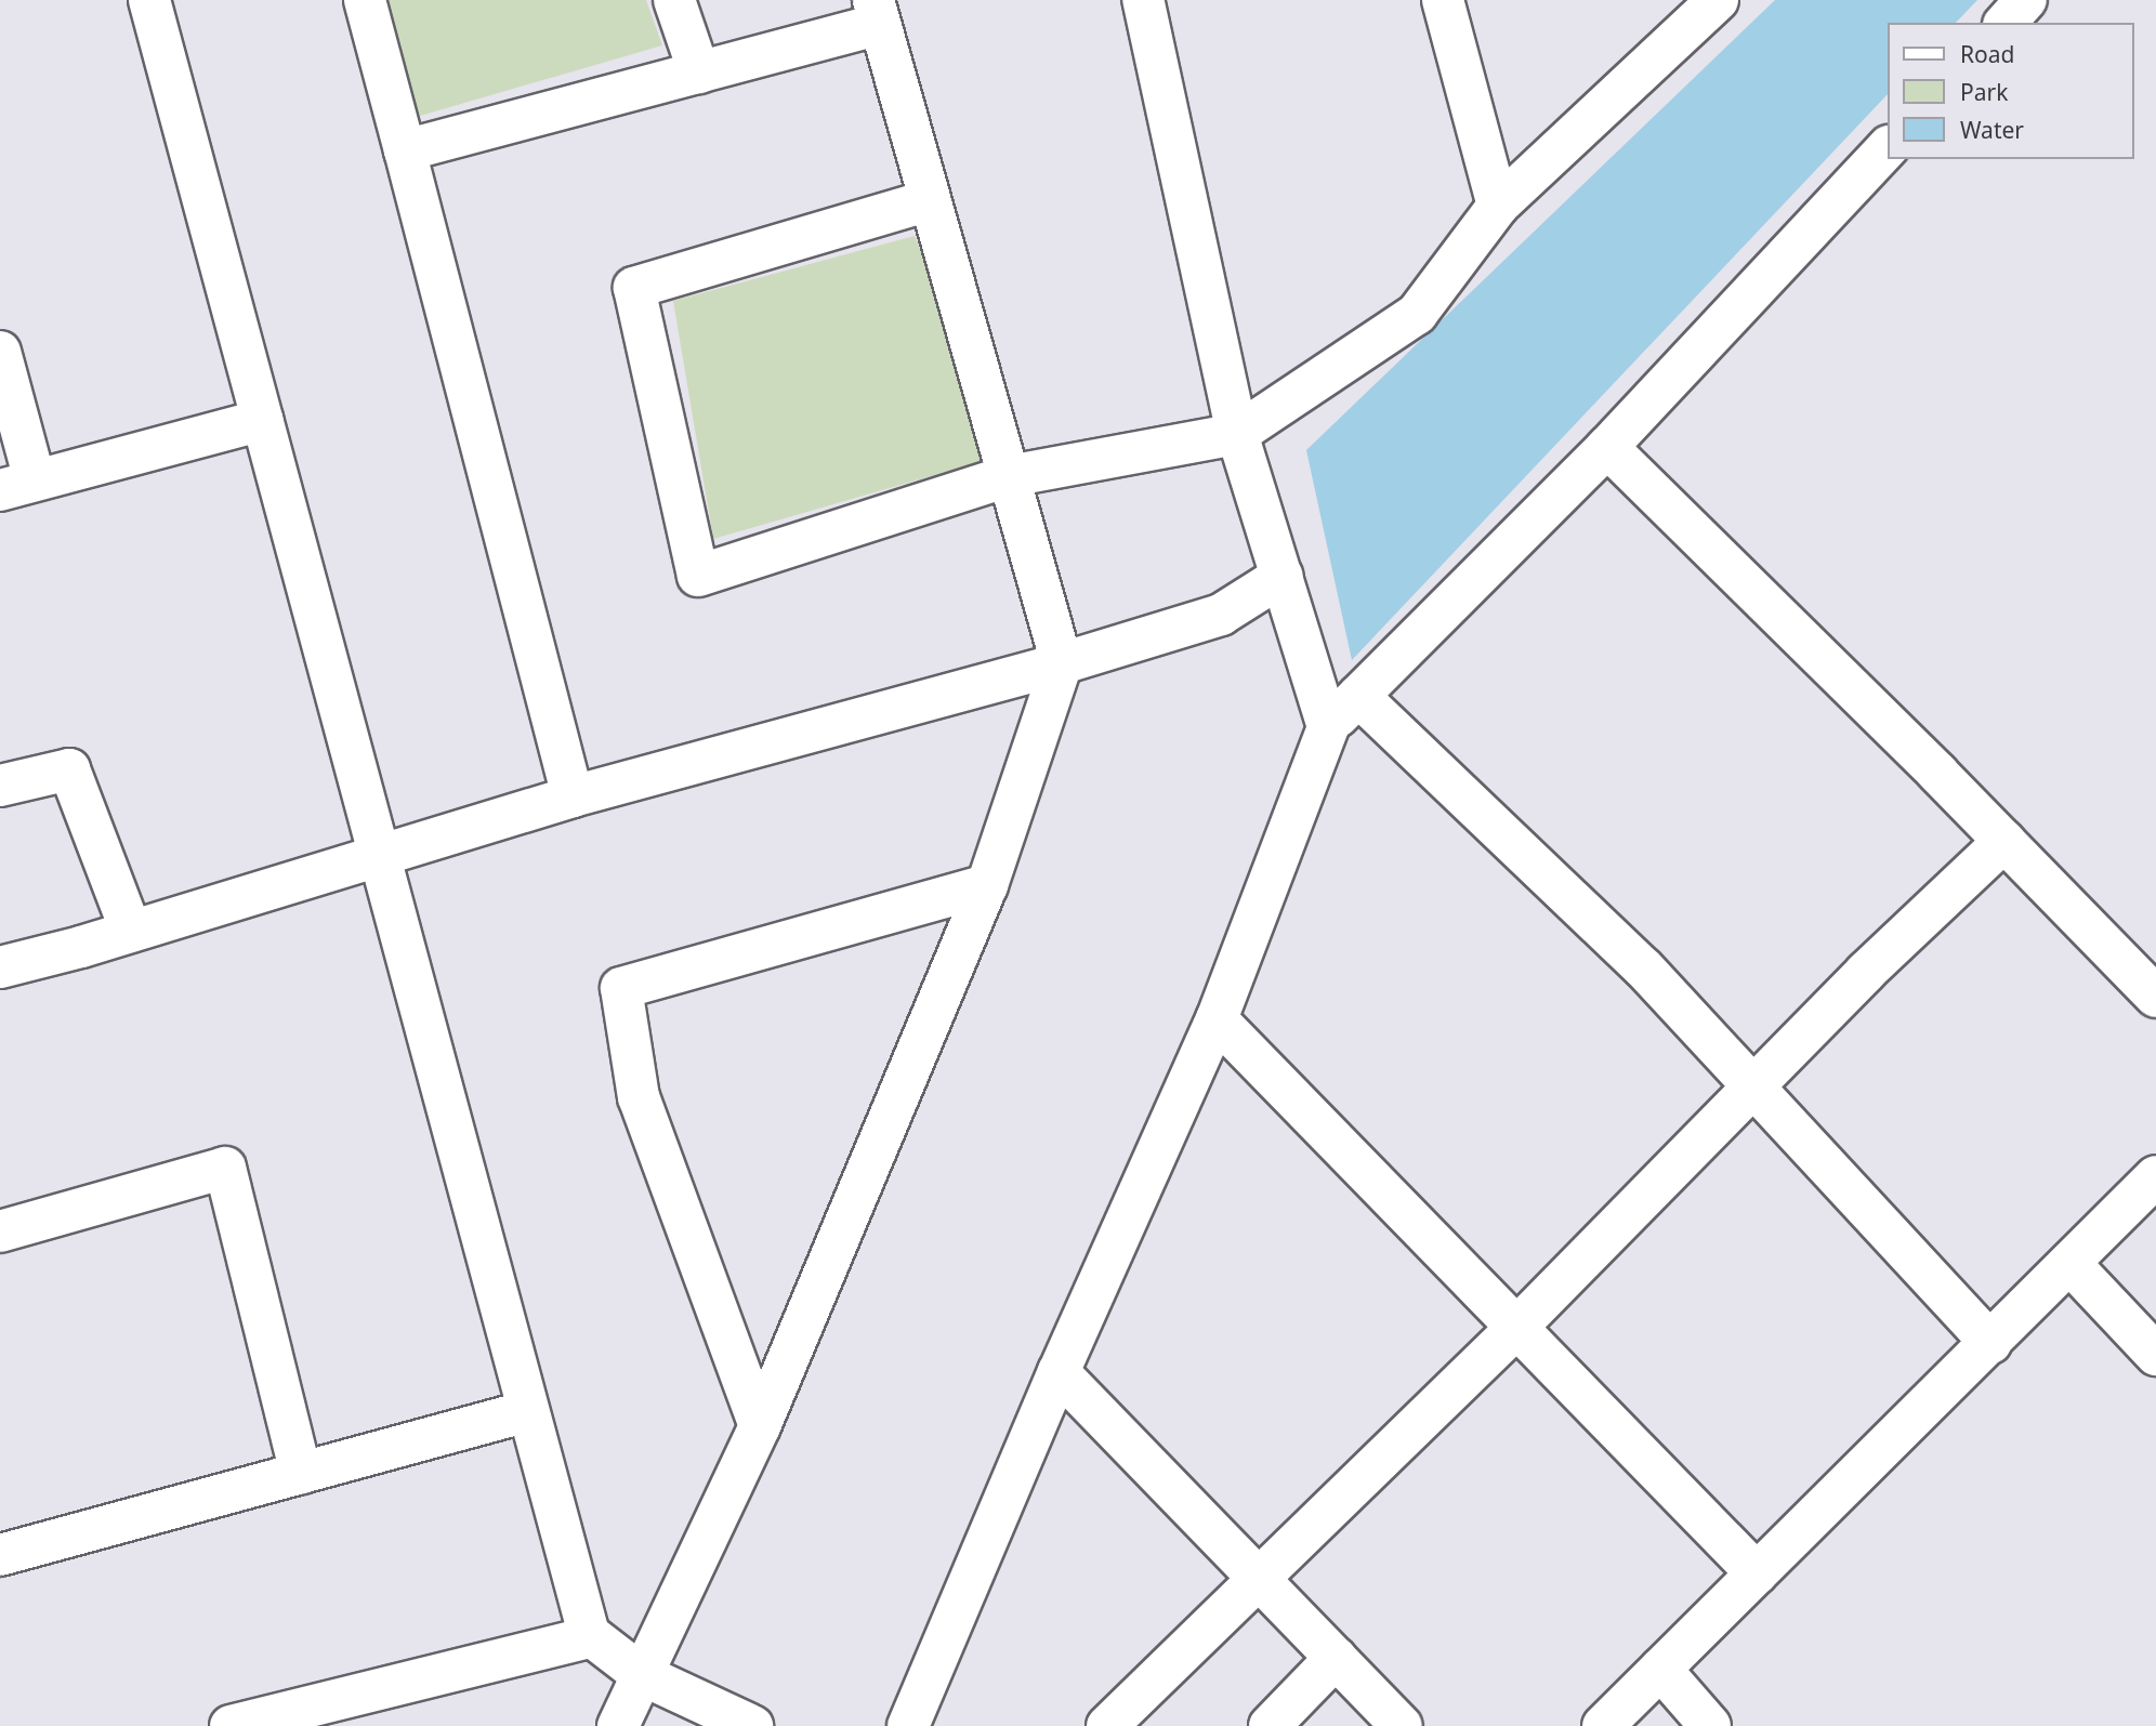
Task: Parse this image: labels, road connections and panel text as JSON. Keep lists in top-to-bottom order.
{
  "legend": ["Road", "Park", "Water"]
}
